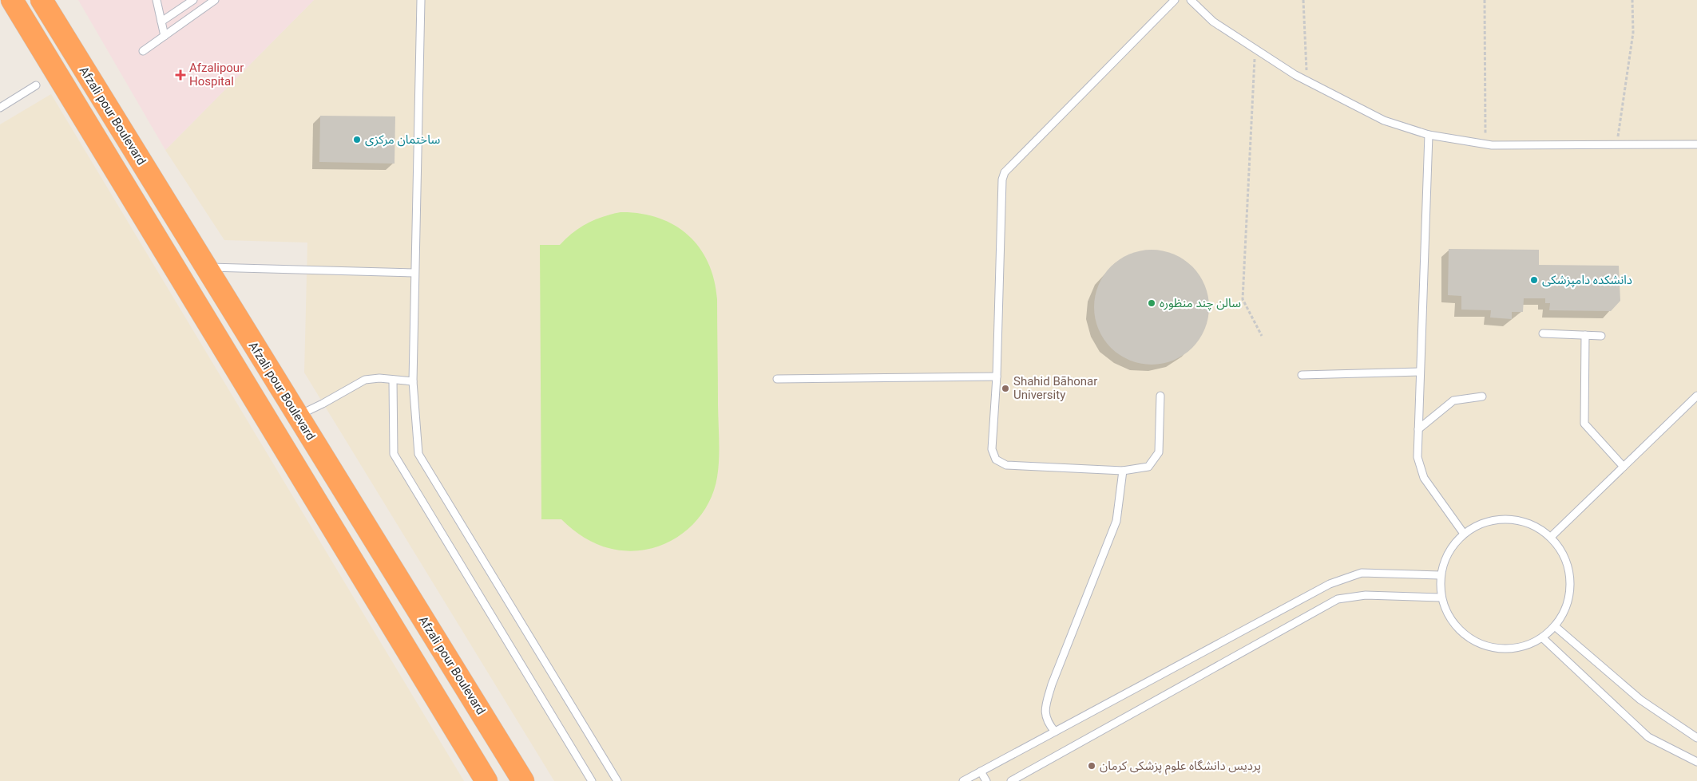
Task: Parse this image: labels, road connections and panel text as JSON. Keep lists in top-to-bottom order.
{
  "streets": {
    "highway": ["Afzali pour Boulevard"]
  },
  "places": {
    "health": ["Afzalipour Hospital"],
    "other": [
      "ساختمان مرکزی",
      "دانشکده دامپزشکی",
      "سالن چند منظوره",
      "Shahid Bāhonar University",
      "پردیس دانشگاه علوم پزشکی کرمان"
    ]
  }
}
